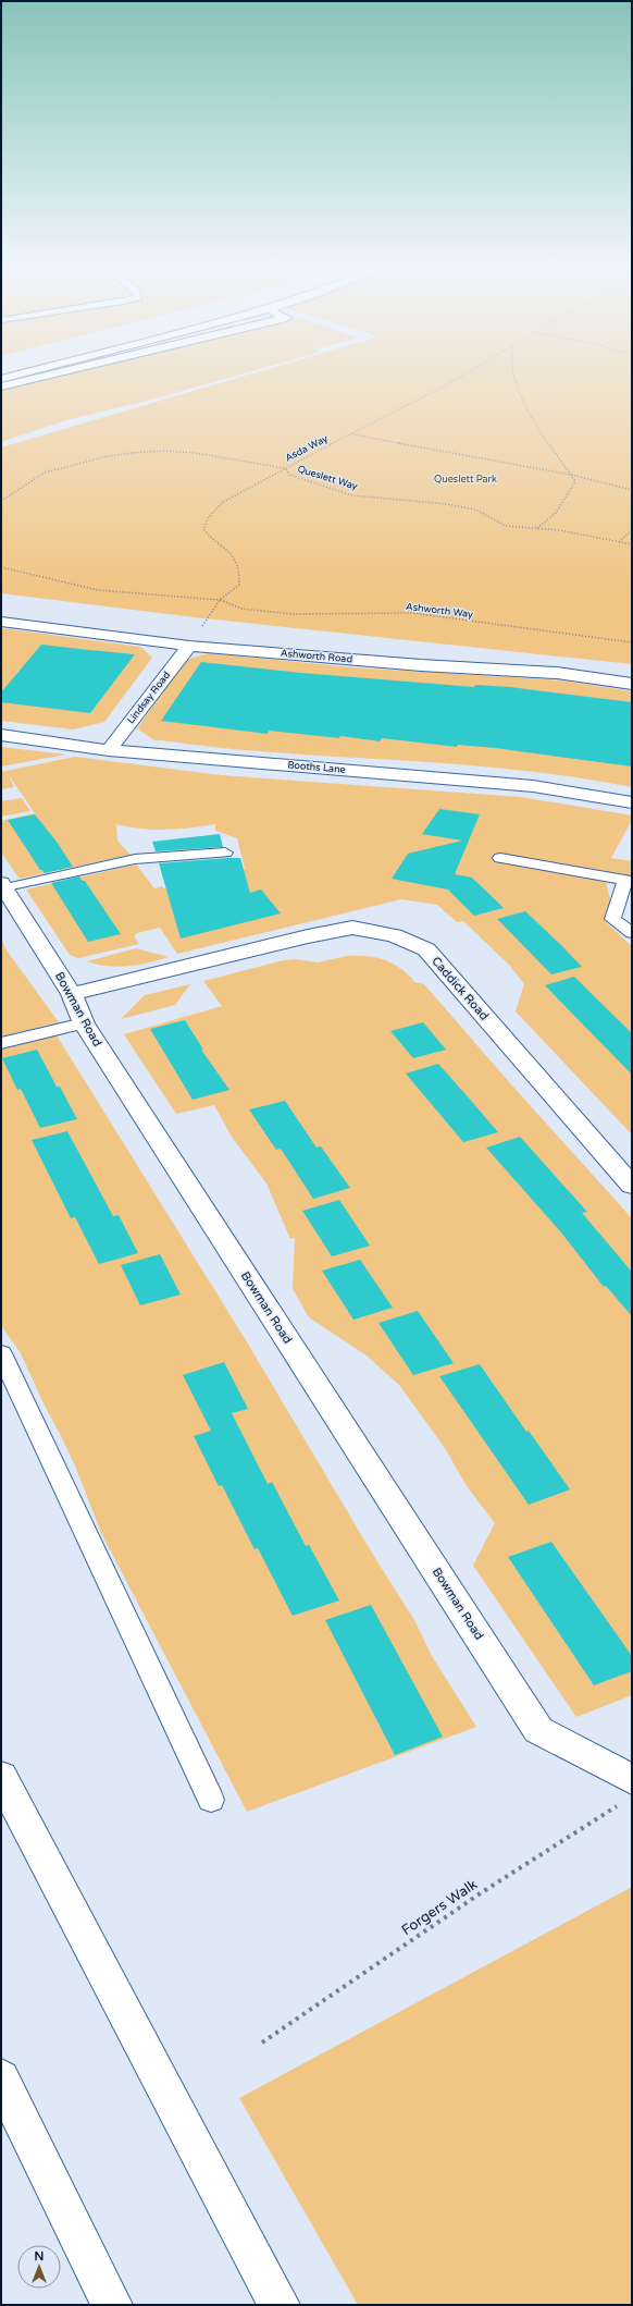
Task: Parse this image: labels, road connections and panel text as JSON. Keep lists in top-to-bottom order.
{
  "streets": {
    "main road": [
      "Ashworth Road",
      "Lindsay Road",
      "Booths Lane",
      "Caddick Road",
      "Bowman Road"
    ],
    "path": [
      "Asda Way",
      "Queslett Way",
      "Ashworth Way",
      "Forgers Walk"
    ]
  },
  "crossings": [
    ["Asda Way", "Queslett Way"],
    ["Asda Way", "Ashworth Way"],
    ["Asda Way", "Ashworth Road"],
    ["Asda Way", "Lindsay Road"],
    ["Ashworth Road", "Lindsay Road"],
    ["Lindsay Road", "Booths Lane"],
    ["Caddick Road", "Bowman Road"],
    ["Bowman Road", "Forgers Walk"]
  ],
  "parks": ["Queslett Park"],
  "north": "top"
}
